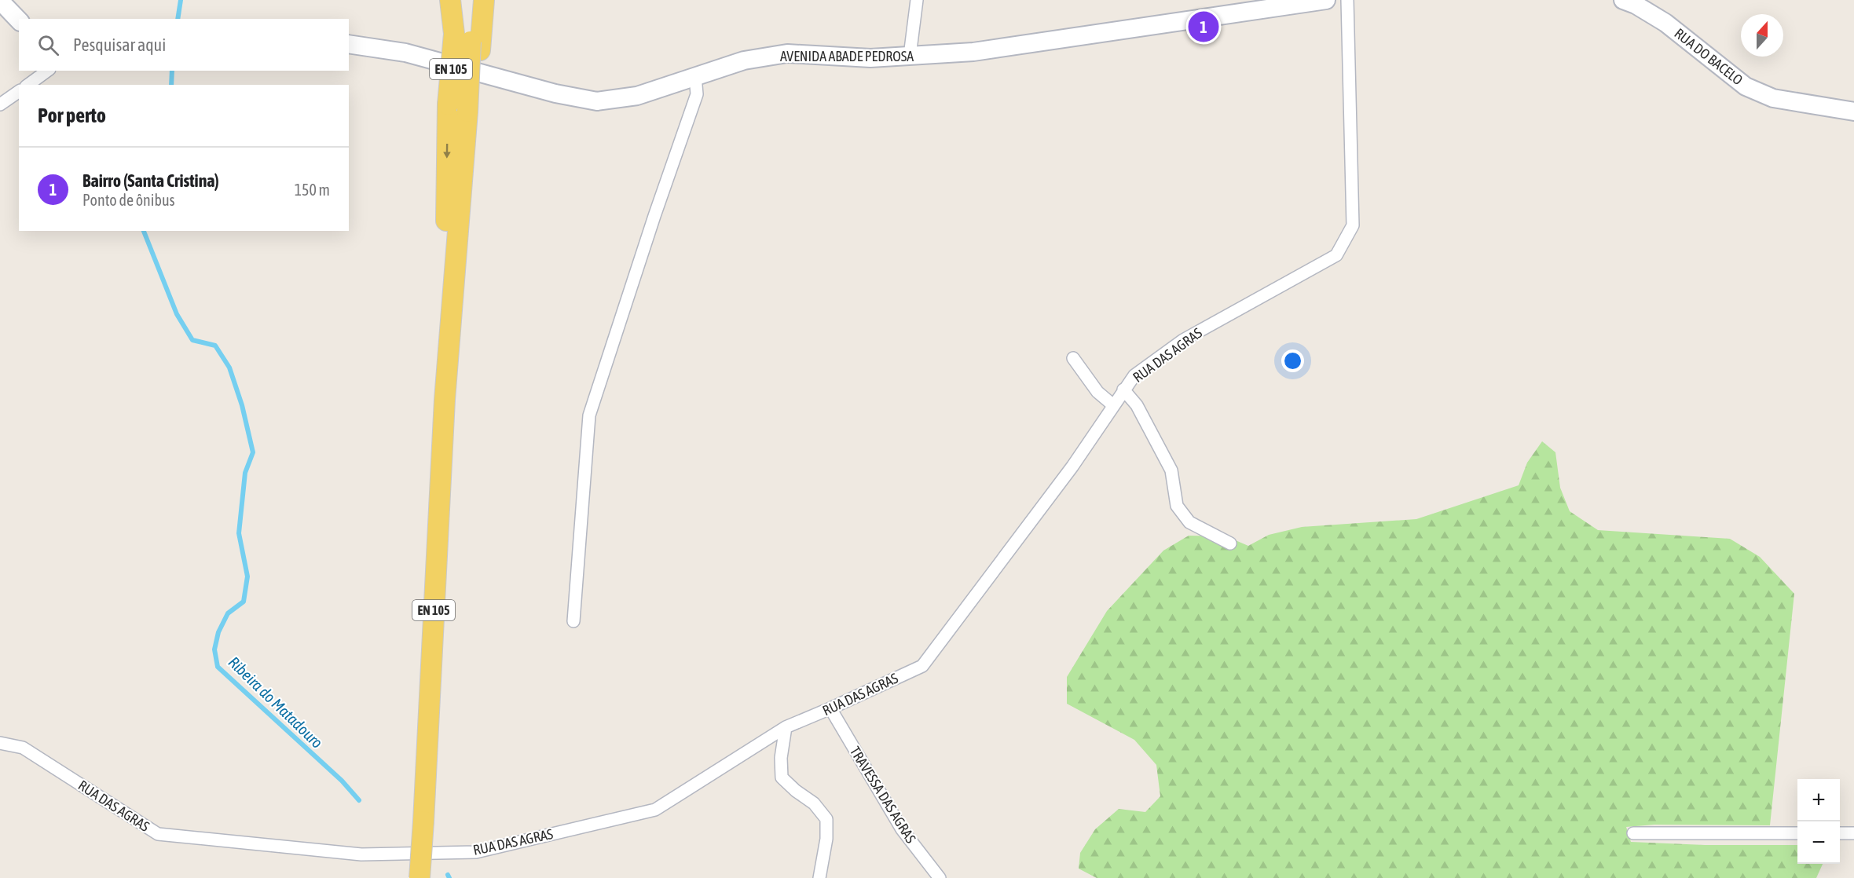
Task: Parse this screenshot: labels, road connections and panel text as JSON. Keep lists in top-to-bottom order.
{
  "streets": {
    "main road": ["EN 105"],
    "street": [
      "AVENIDA ABADE PEDROSA",
      "RUA DO BACELO",
      "RUA DAS AGRAS",
      "TRAVESSA DAS AGRAS"
    ]
  },
  "crossings": [
    ["RUA DAS AGRAS", "TRAVESSA DAS AGRAS"]
  ],
  "water": ["Ribeira do Matadouro"],
  "north": "top",
  "page": {
    "pins": "1",
    "search": "Pesquisar aqui",
    "heading": "Por perto",
    "list": [
      {
        "mark": "1",
        "name": "Bairro (Santa Cristina)",
        "note": "Ponto de ônibus",
        "value": "150 m"
      }
    ],
    "map_buttons": ["+", "−"]
  }
}
